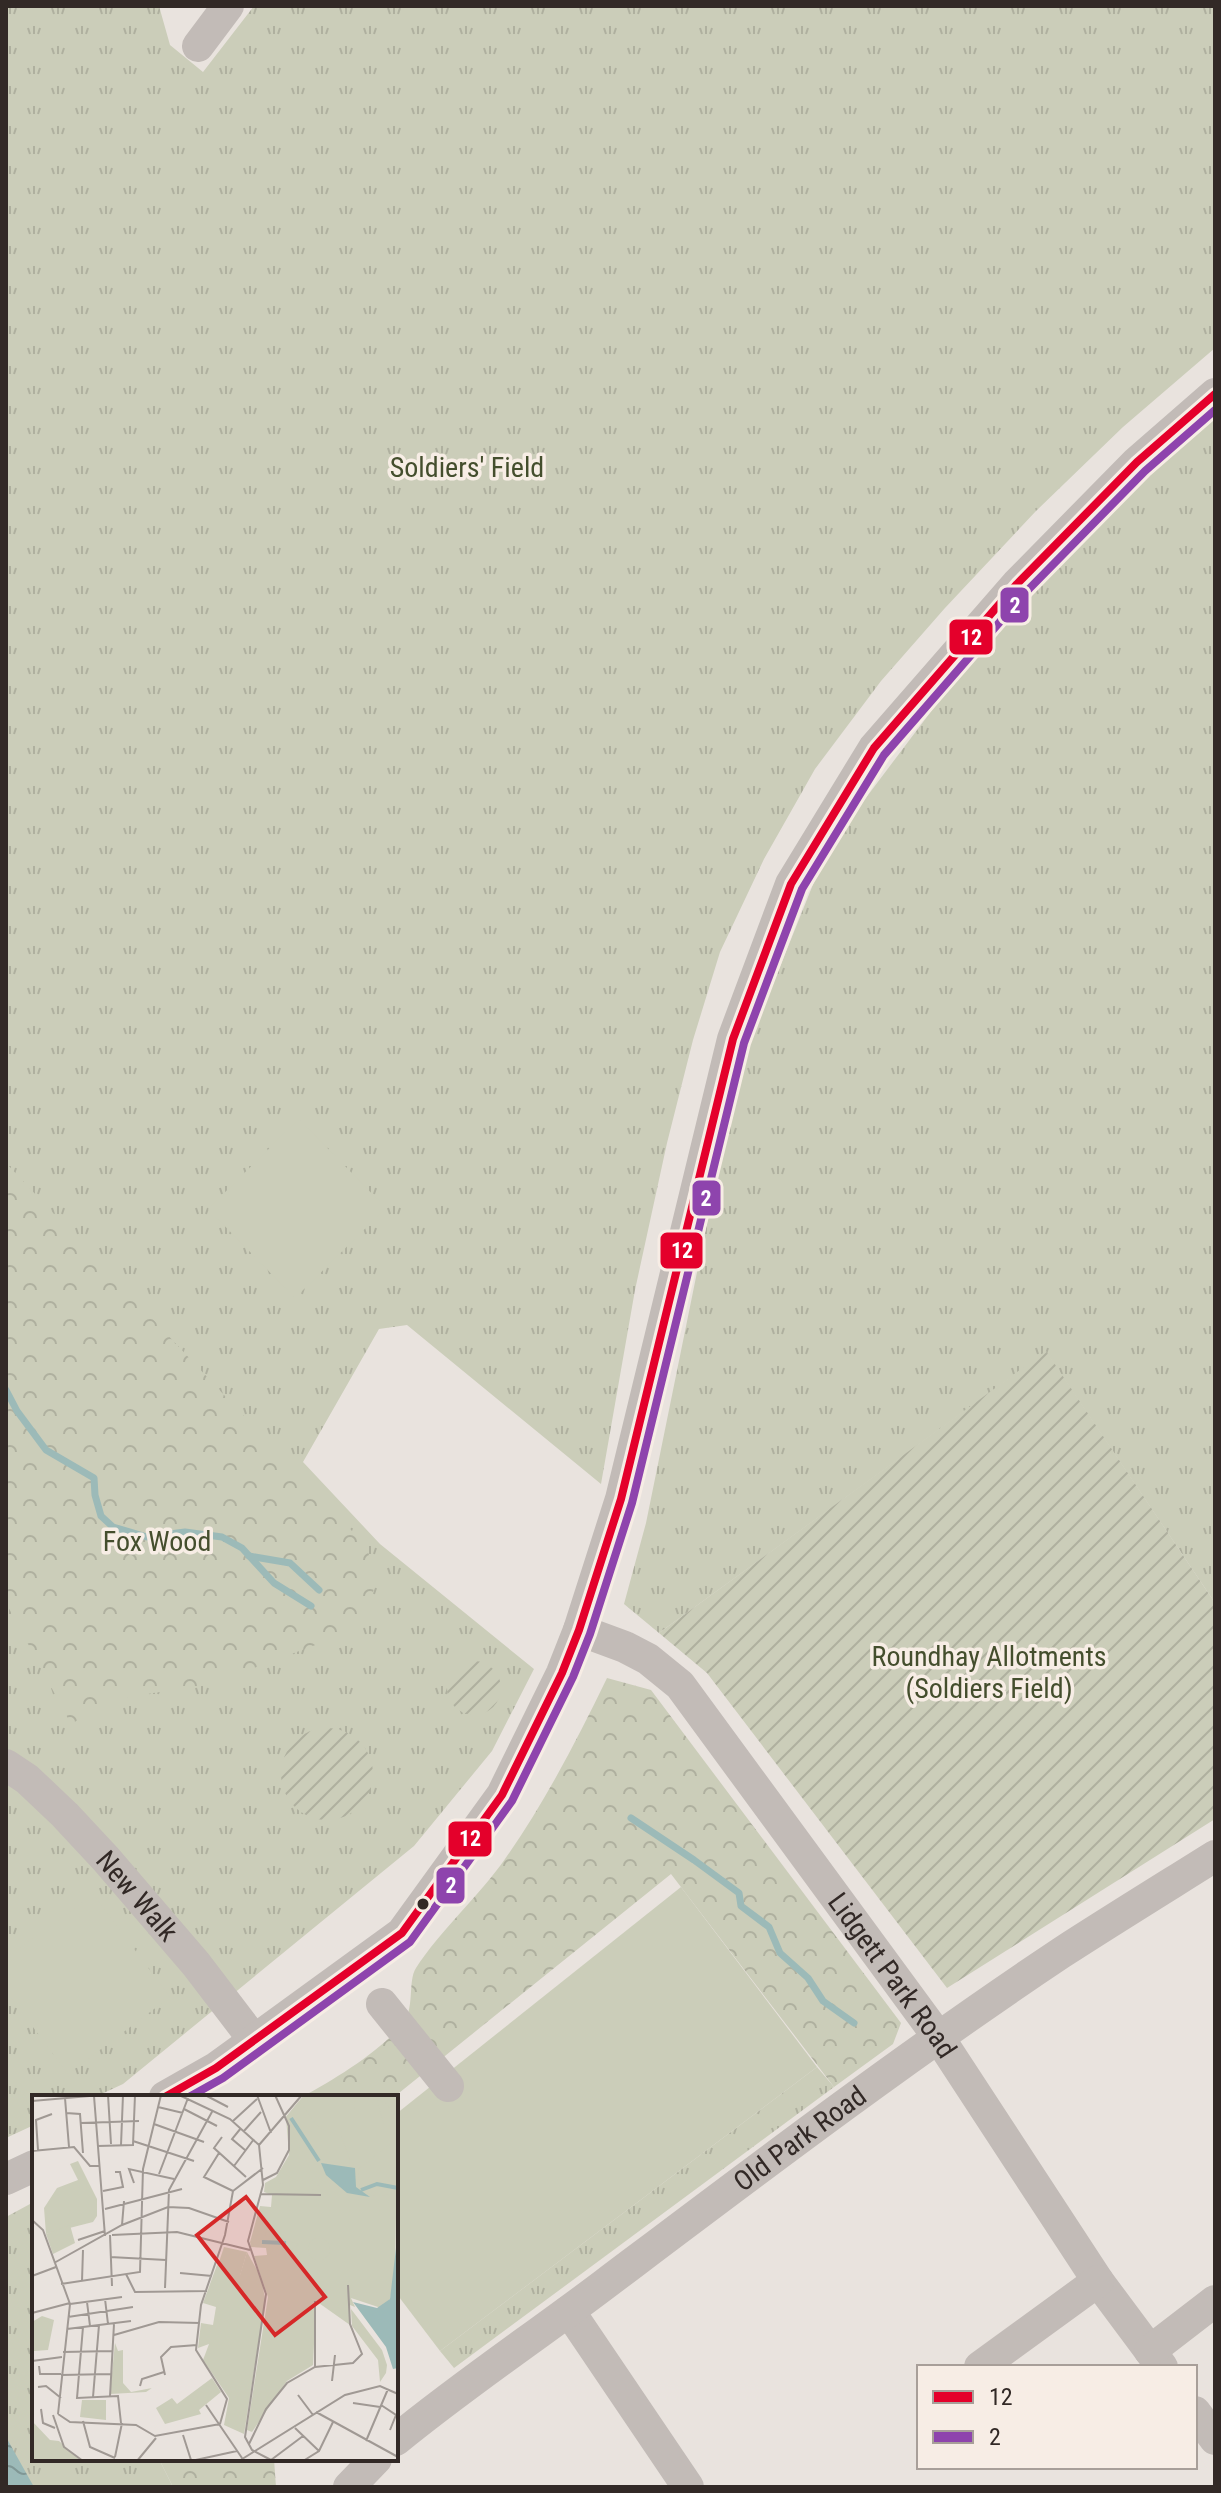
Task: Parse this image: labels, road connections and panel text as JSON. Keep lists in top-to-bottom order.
{
  "streets": {
    "street": ["New Walk", "Lidgett Park Road", "Old Park Road"]
  },
  "crossings": [
    ["Lidgett Park Road", "Old Park Road"]
  ],
  "parks": ["Soldiers' Field", "Fox Wood", "Roundhay Allotments (Soldiers Field)"],
  "lines": ["transit line 12", "transit line 2"],
  "legend": ["12", "2"]
}
